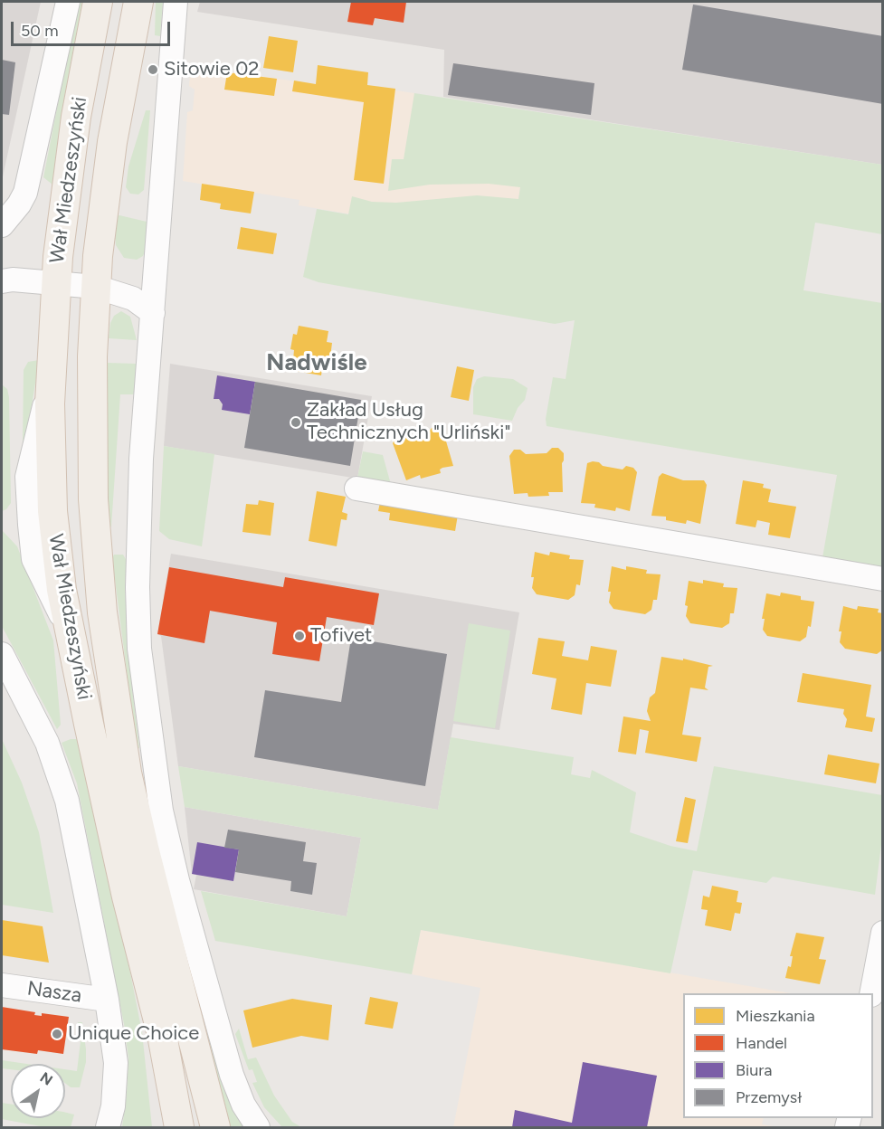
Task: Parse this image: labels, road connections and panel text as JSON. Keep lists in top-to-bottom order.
{
  "streets": {
    "main road": ["Wał Miedzeszyński"],
    "street": ["Nasza"]
  },
  "districts": ["Nadwiśle"],
  "places": [
    "Sitowie 02",
    "Zakład Usług Technicznych \"Urliński\"",
    "Tofivet",
    "Unique Choice"
  ],
  "legend": [
    "Mieszkania",
    "Handel",
    "Biura",
    "Przemysł"
  ],
  "scale_bar": "50 m",
  "north": "top right"
}
